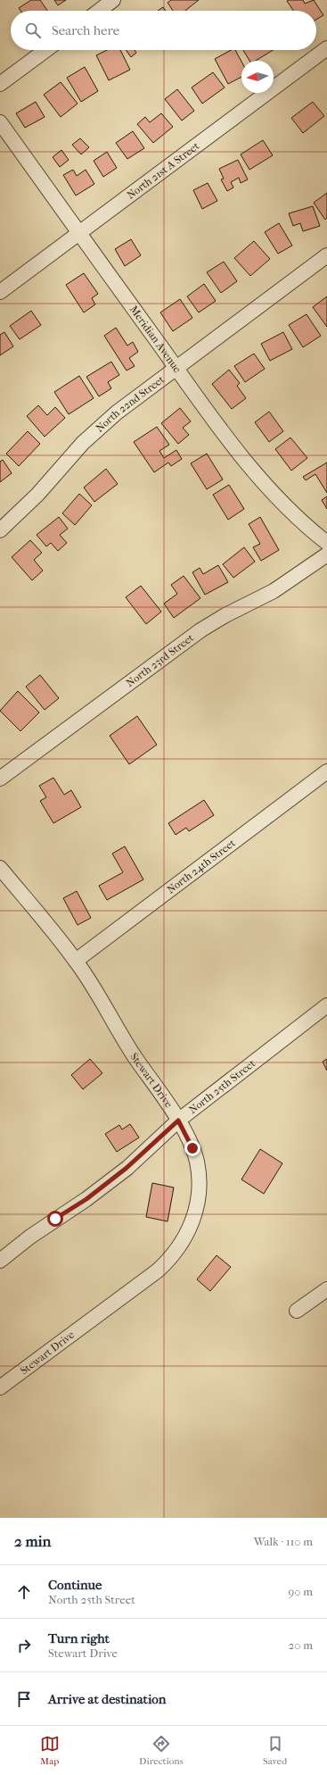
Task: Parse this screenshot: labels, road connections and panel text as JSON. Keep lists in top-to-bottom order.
{
  "streets": {
    "street": [
      "North 21st A Street",
      "Meridian Avenue",
      "North 22nd Street",
      "North 23rd Street",
      "North 24th Street",
      "Stewart Drive",
      "North 25th Street"
    ]
  },
  "crossings": [
    ["North 21st A Street", "Meridian Avenue"],
    ["Meridian Avenue", "North 22nd Street"],
    ["North 24th Street", "Stewart Drive"],
    ["Stewart Drive", "North 25th Street"]
  ],
  "north": "left",
  "page": {
    "search": "Search here",
    "heading": ["2 min", "Walk · 110 m"],
    "list": [
      ["Continue", "North 25th Street", "90 m"],
      ["Turn right", "Stewart Drive", "20 m"],
      "Arrive at destination"
    ],
    "nav": ["Map", "Directions", "Saved"]
  }
}
